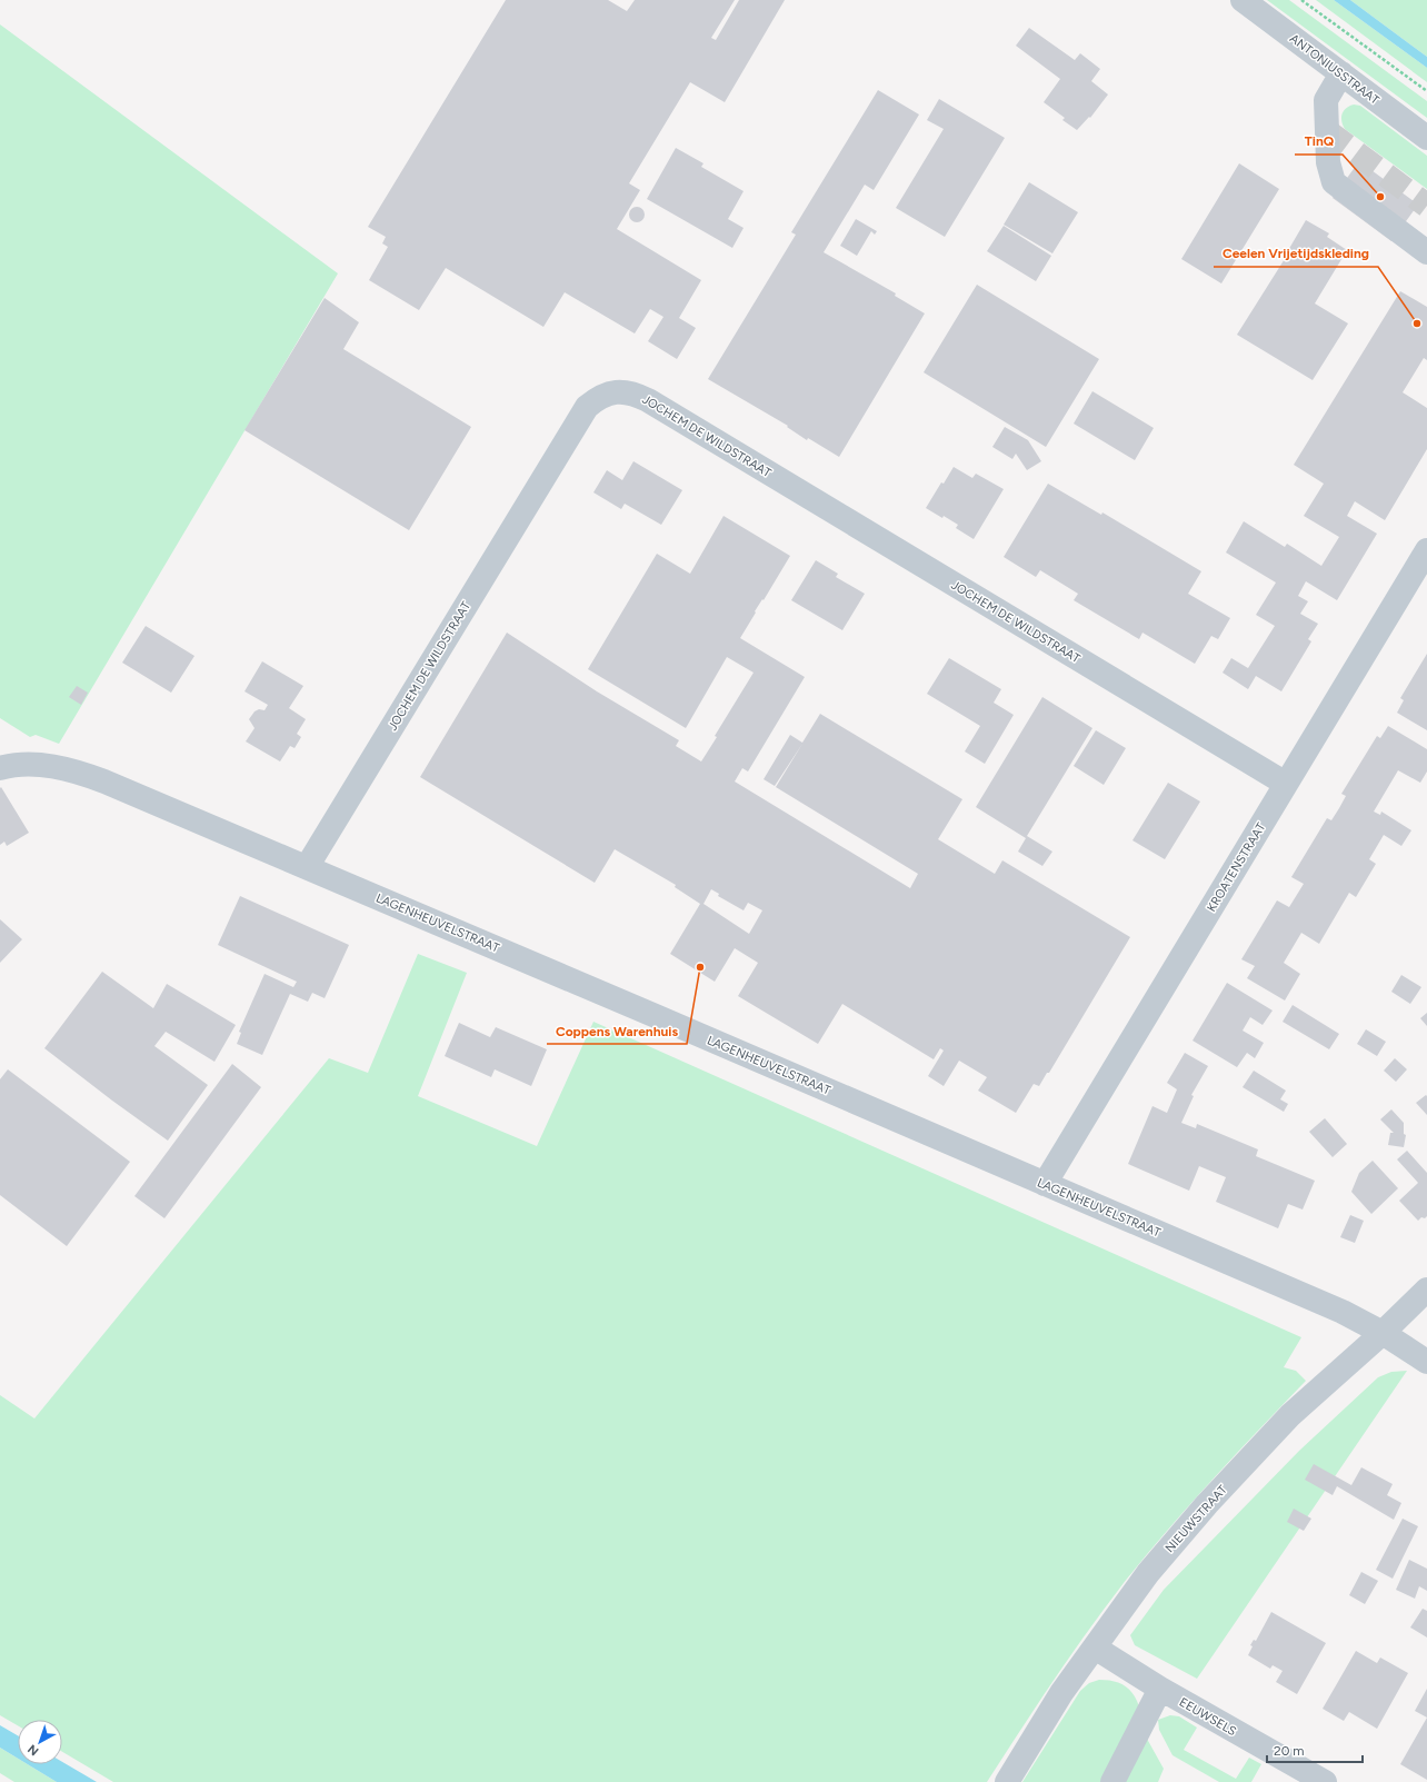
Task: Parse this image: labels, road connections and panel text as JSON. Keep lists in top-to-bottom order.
{
  "streets": {
    "street": [
      "ANTONIUSSTRAAT",
      "JOCHEM DE WILDSTRAAT",
      "KROATENSTRAAT",
      "LAGENHEUVELSTRAAT",
      "NIEUWSTRAAT",
      "EEUWSELS"
    ]
  },
  "crossings": [
    ["JOCHEM DE WILDSTRAAT", "KROATENSTRAAT"],
    ["JOCHEM DE WILDSTRAAT", "LAGENHEUVELSTRAAT"],
    ["KROATENSTRAAT", "LAGENHEUVELSTRAAT"],
    ["LAGENHEUVELSTRAAT", "NIEUWSTRAAT"],
    ["NIEUWSTRAAT", "EEUWSELS"]
  ],
  "places": ["TinQ", "Ceelen Vrijetijdskleding", "Coppens Warenhuis"],
  "scale_bar": "20 m",
  "north": "bottom left"
}
